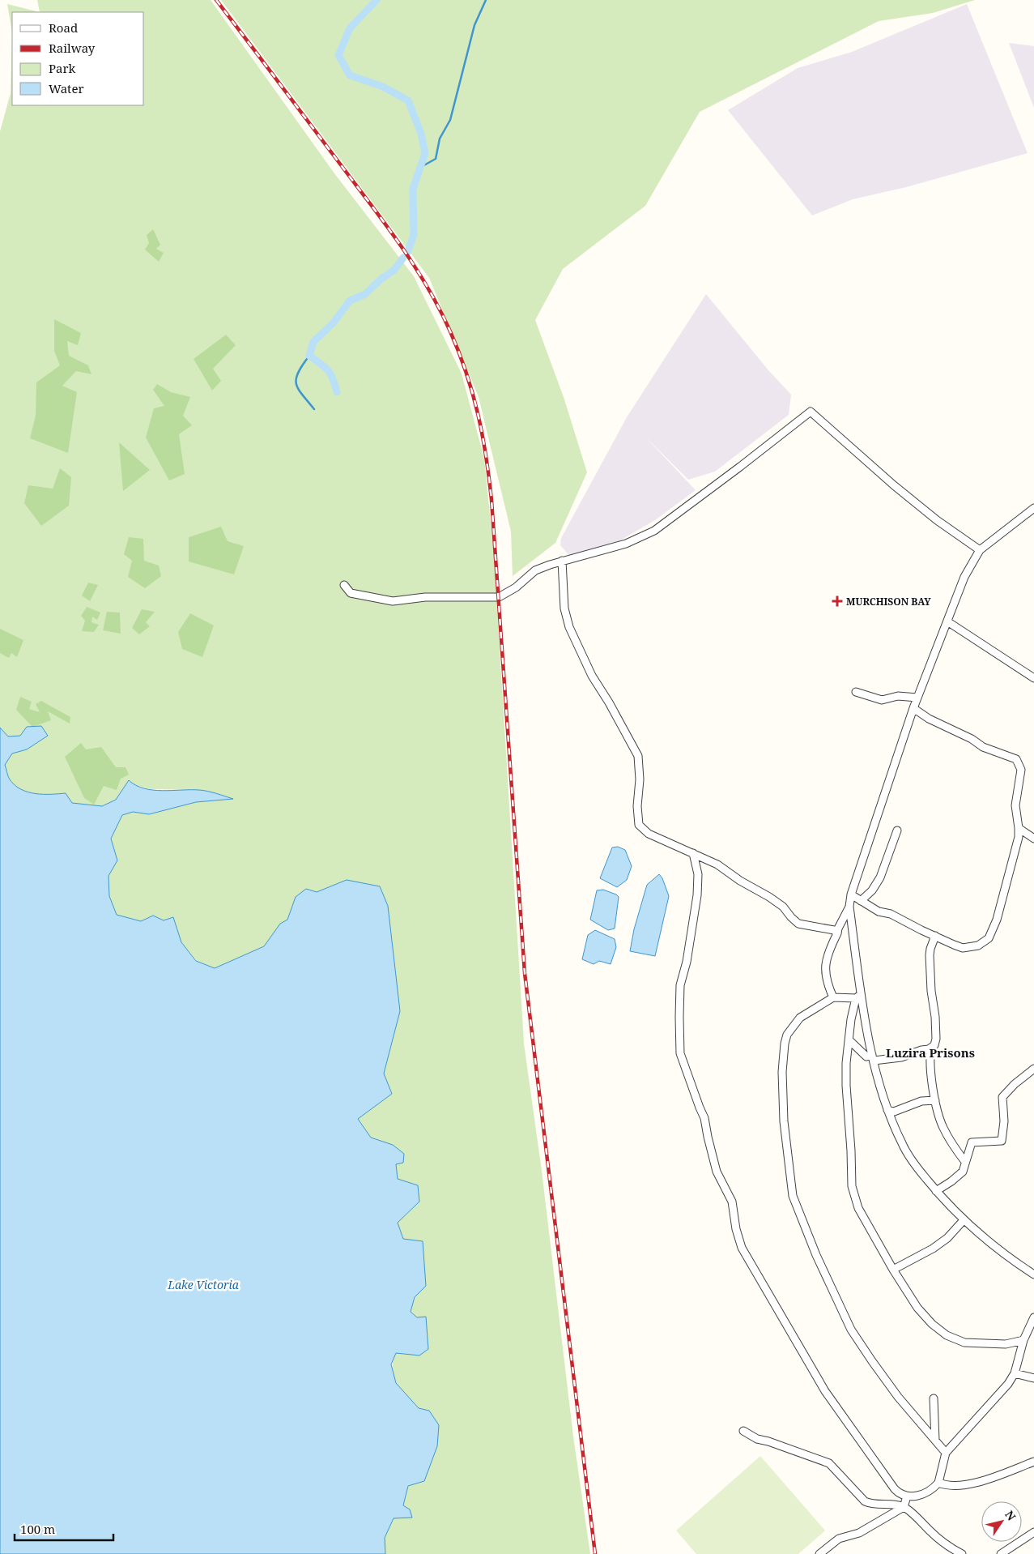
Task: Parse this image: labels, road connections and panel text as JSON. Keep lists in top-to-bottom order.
{
  "districts": ["Luzira Prisons"],
  "water": ["Lake Victoria"],
  "places": {
    "health": ["MURCHISON BAY"]
  },
  "legend": [
    "Road",
    "Railway",
    "Park",
    "Water"
  ],
  "scale_bar": "100 m",
  "north": "top right"
}
